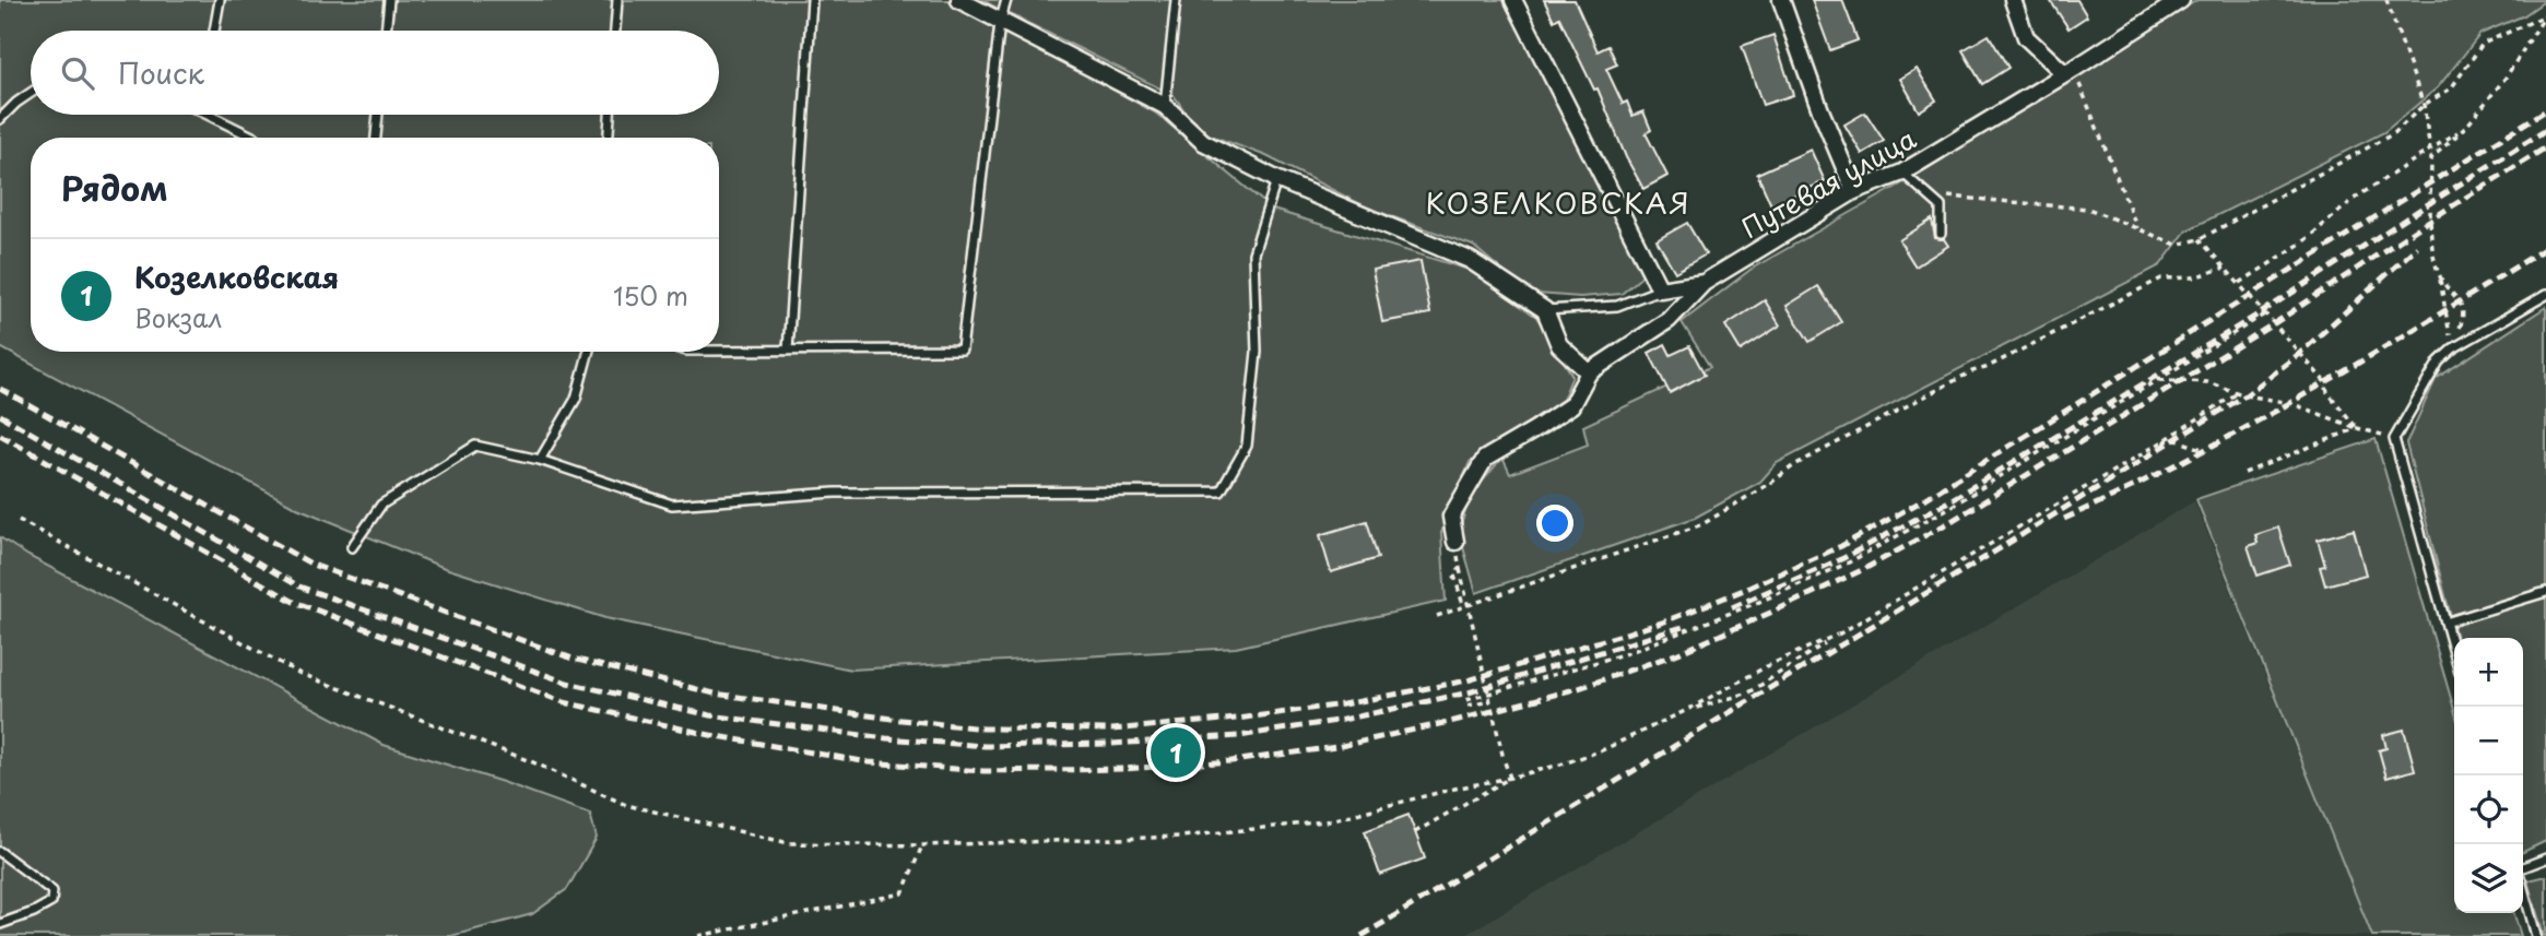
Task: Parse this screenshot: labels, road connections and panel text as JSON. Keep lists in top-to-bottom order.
{
  "streets": {
    "street": ["Путевая улица"]
  },
  "districts": ["КОЗЕЛКОВСКАЯ"],
  "page": {
    "search": "Поиск",
    "heading": "Рядом",
    "list": [
      {
        "mark": "1",
        "name": "Козелковская",
        "note": "Вокзал",
        "value": "150 m"
      }
    ],
    "map_buttons": ["+", "−"],
    "pins": "1"
  }
}
